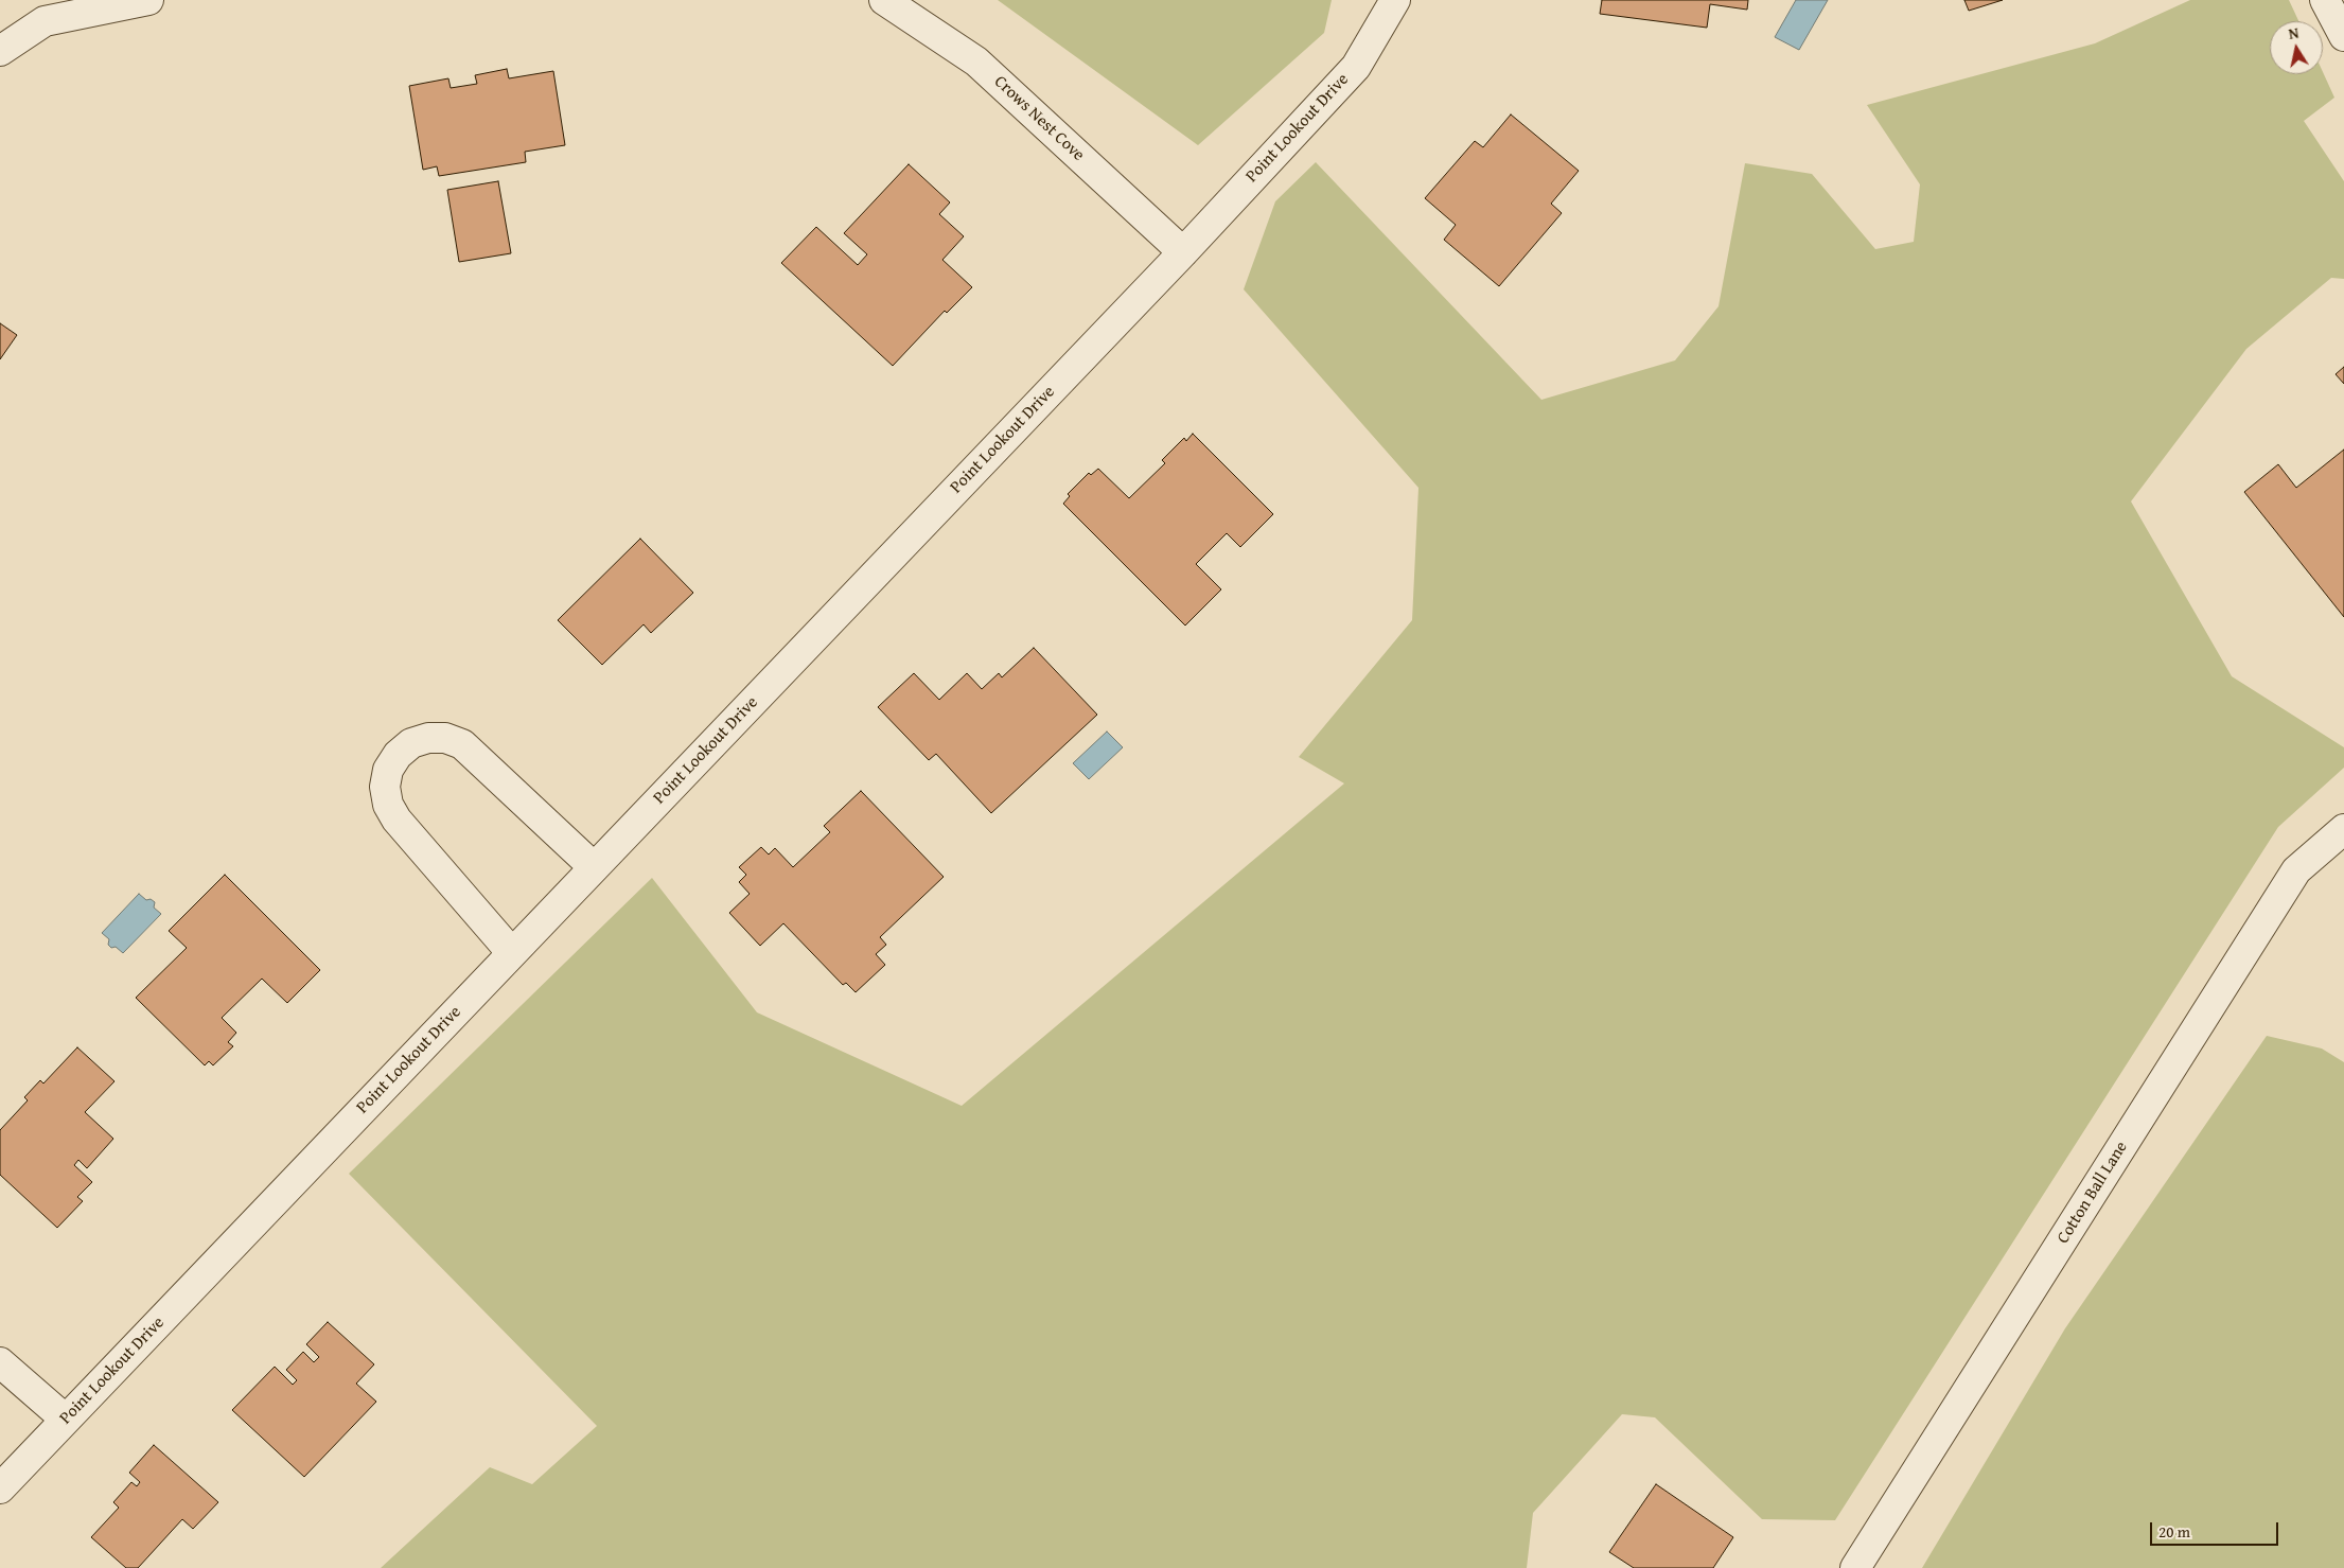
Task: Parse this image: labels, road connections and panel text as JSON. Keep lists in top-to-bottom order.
{
  "streets": {
    "street": ["Crows Nest Cove", "Point Lookout Drive", "Cotton Ball Lane"]
  },
  "crossings": [
    ["Crows Nest Cove", "Point Lookout Drive"]
  ],
  "scale_bar": "20 m",
  "north": "top"
}
